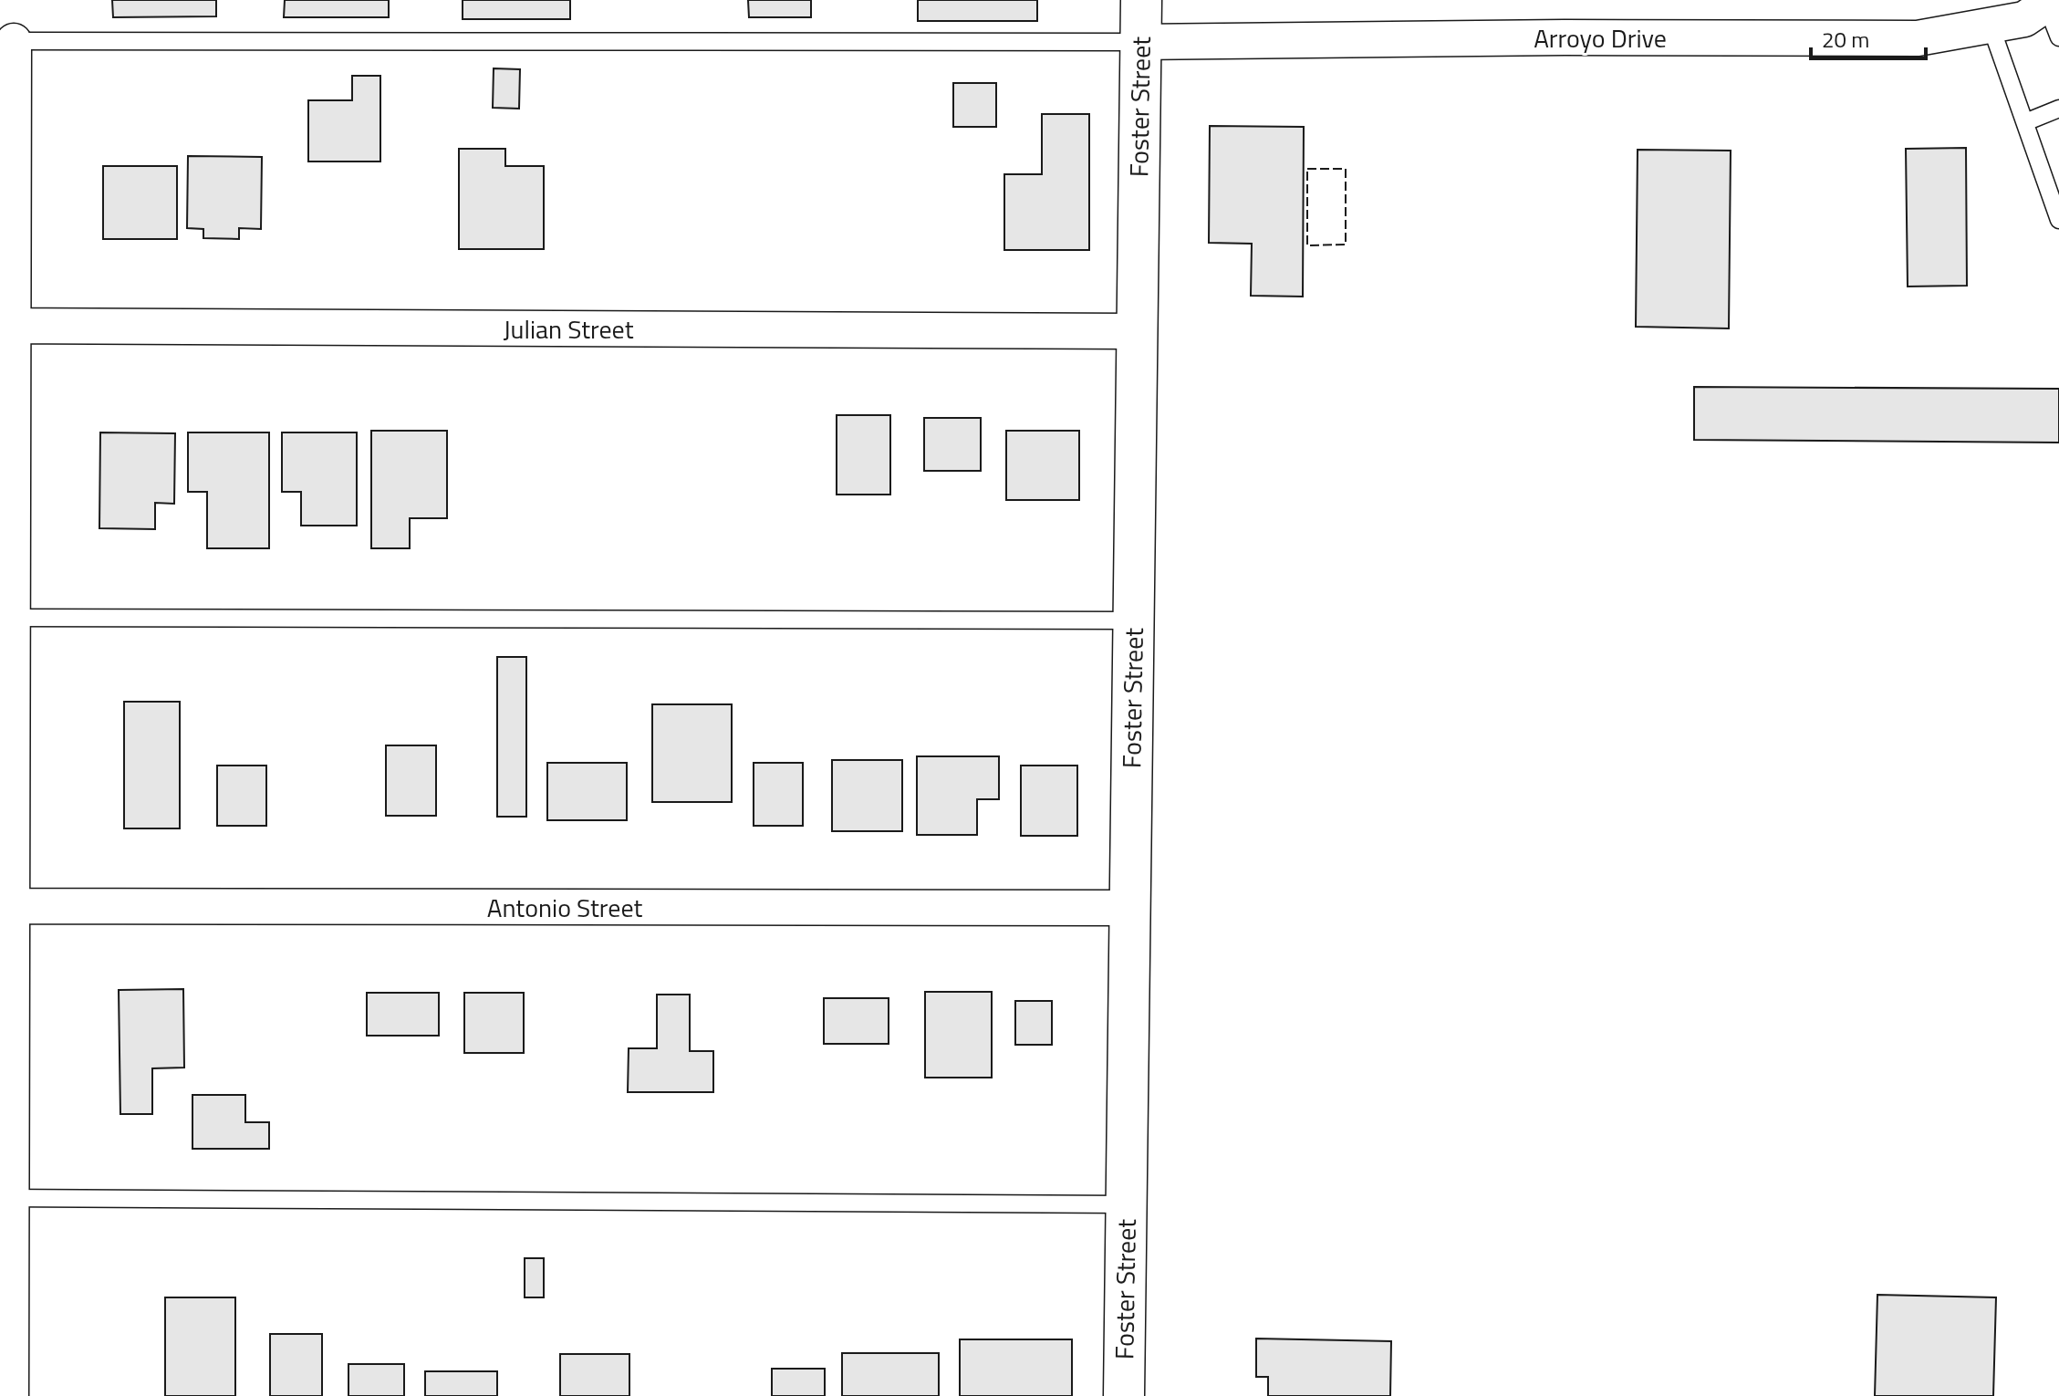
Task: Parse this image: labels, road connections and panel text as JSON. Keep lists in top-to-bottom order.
{
  "streets": {
    "street": [
      "Arroyo Drive",
      "Foster Street",
      "Julian Street",
      "Antonio Street"
    ]
  },
  "crossings": [
    ["Arroyo Drive", "Foster Street"],
    ["Foster Street", "Julian Street"],
    ["Foster Street", "Antonio Street"]
  ],
  "scale_bar": "20 m"
}
